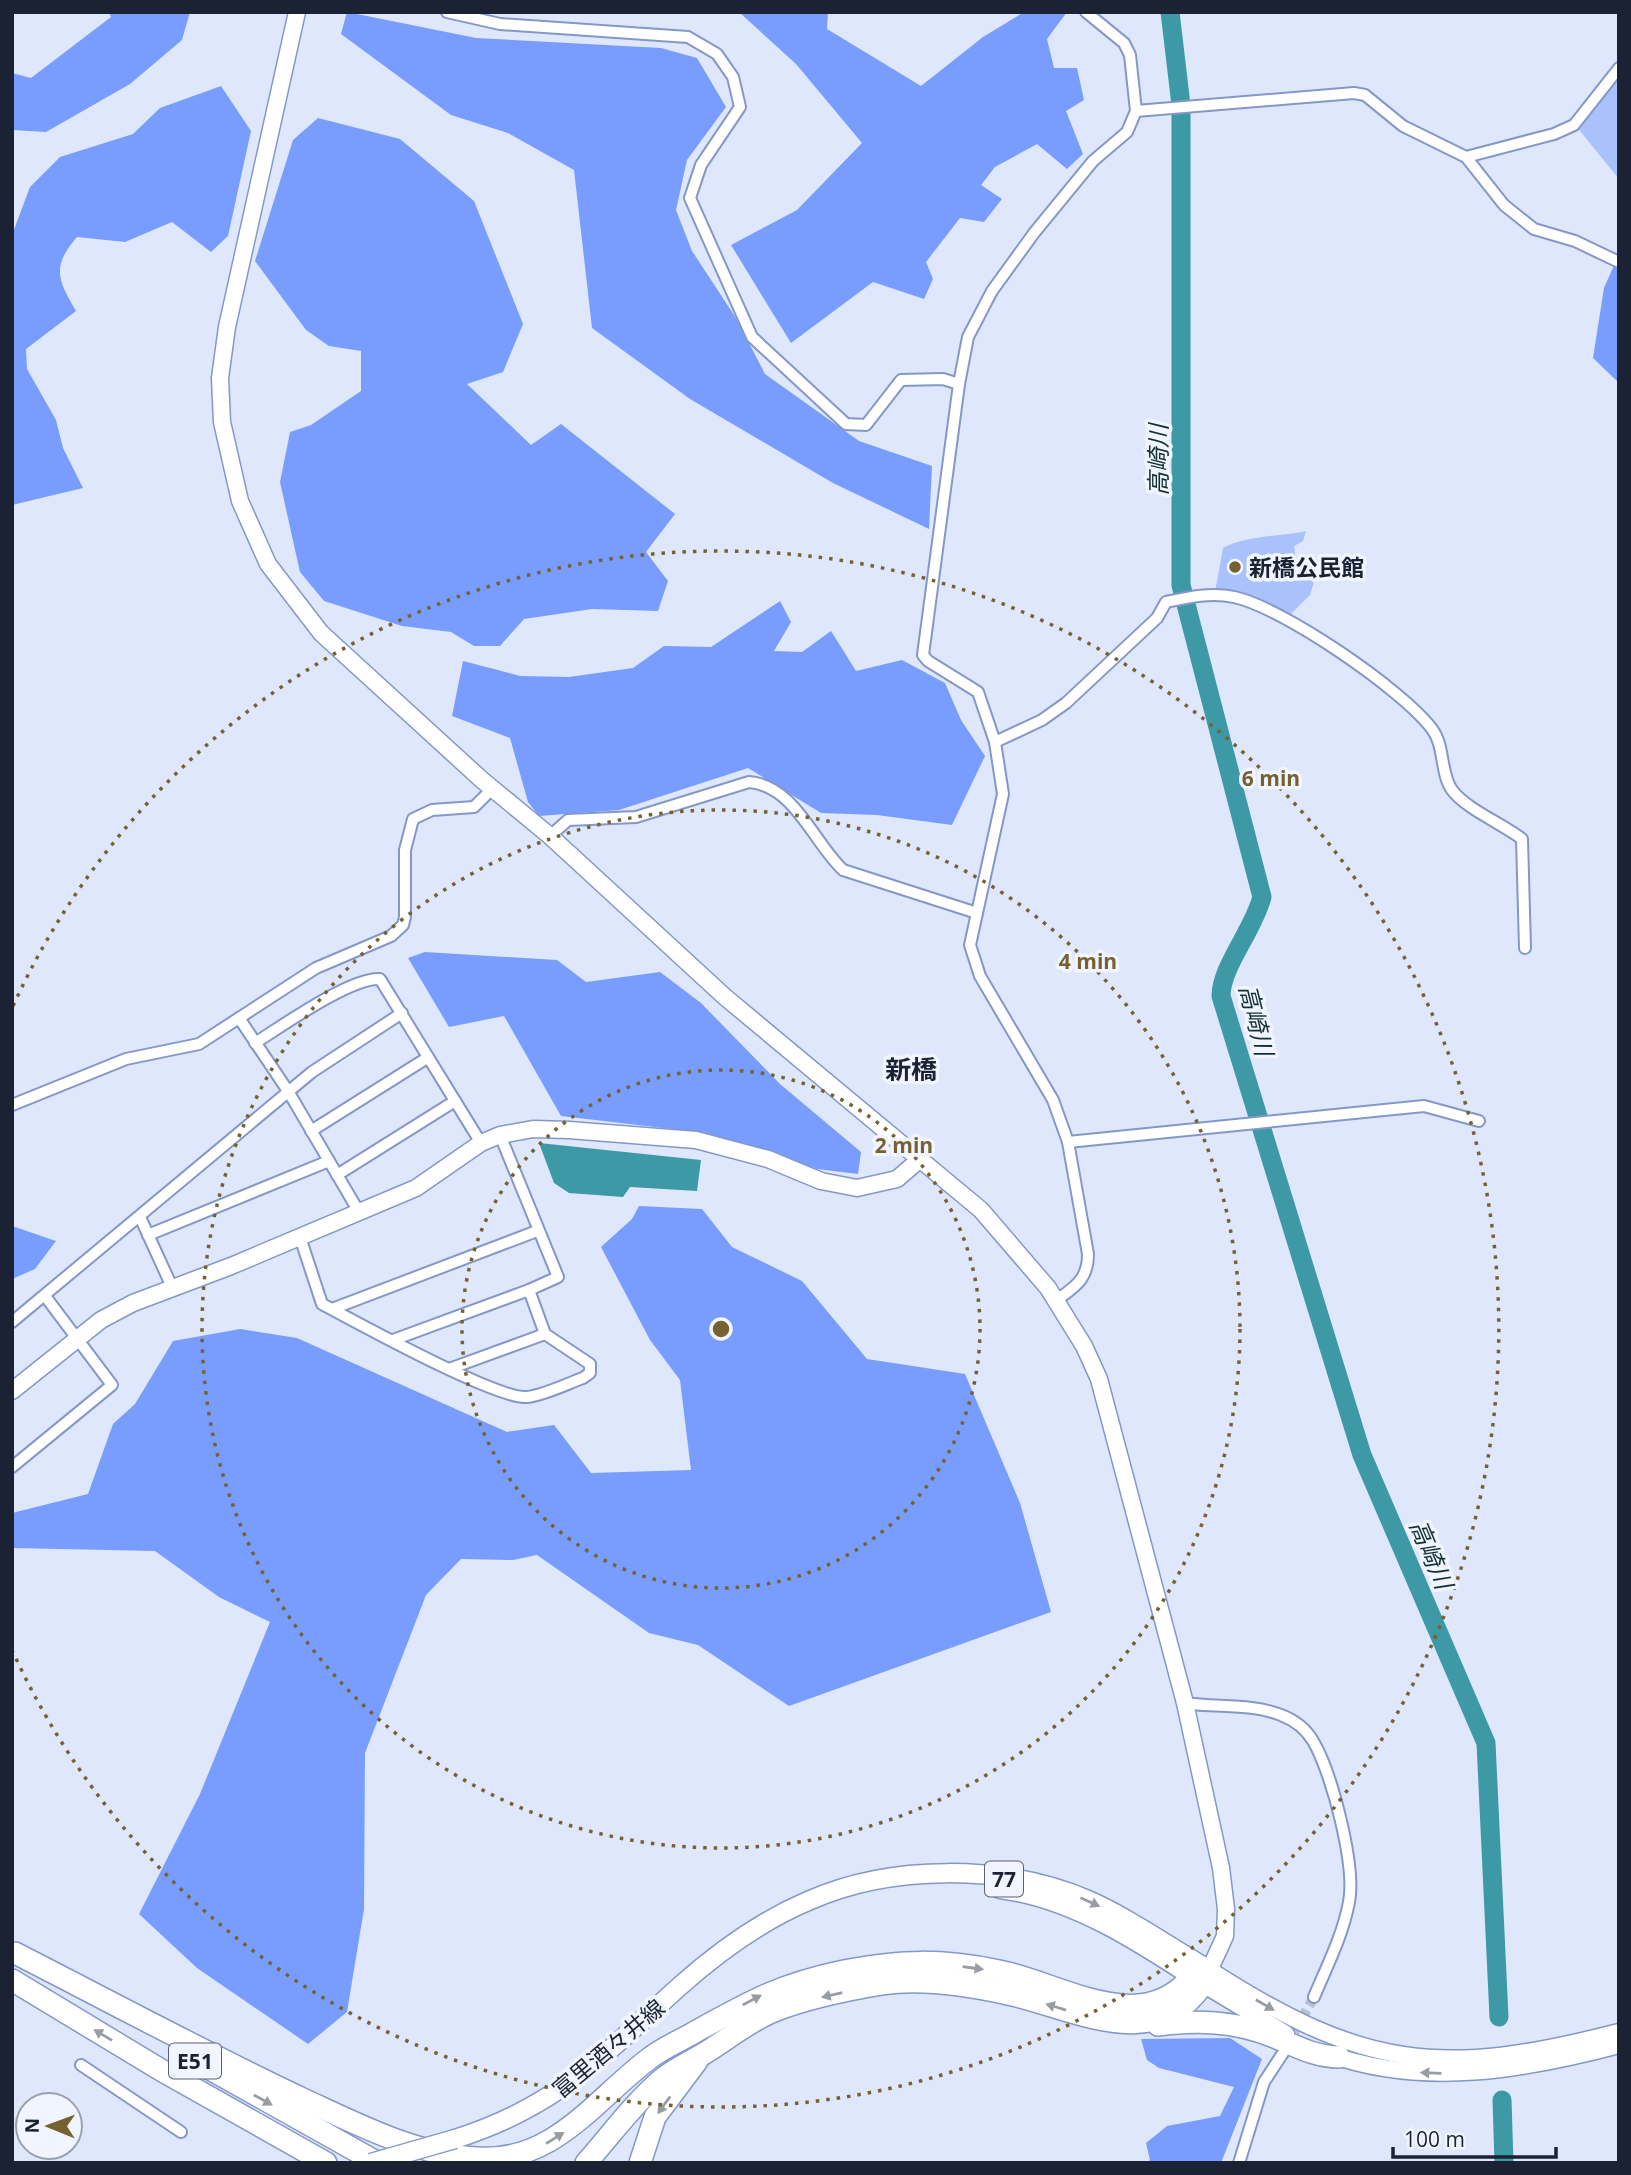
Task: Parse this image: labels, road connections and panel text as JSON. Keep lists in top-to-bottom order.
{
  "streets": {
    "highway": ["E51"],
    "main road": ["77", "富里酒々井線"]
  },
  "districts": ["新橋"],
  "water": ["高崎川"],
  "places": ["新橋公民館"],
  "scale_bar": "100 m",
  "north": "left",
  "rings": ["6 min", "4 min", "2 min"]
}
